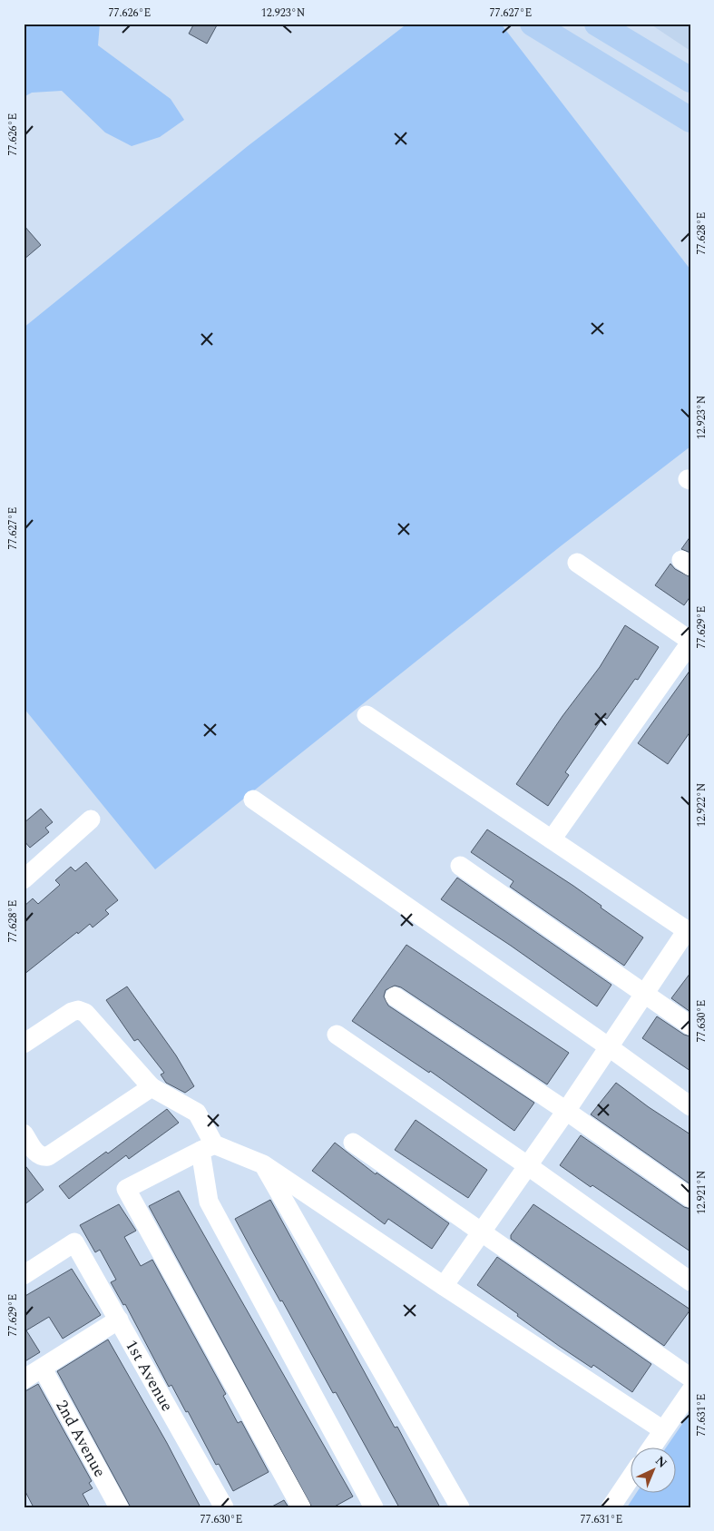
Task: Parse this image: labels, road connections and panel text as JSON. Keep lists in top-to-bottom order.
{
  "streets": {
    "street": ["1st Avenue", "2nd Avenue"]
  },
  "north": "top right",
  "coordinates": [
    "77.626°E",
    "12.923°N",
    "77.627°E",
    "77.628°E",
    "77.629°E",
    "12.922°N",
    "77.630°E",
    "12.921°N",
    "77.631°E"
  ]
}
